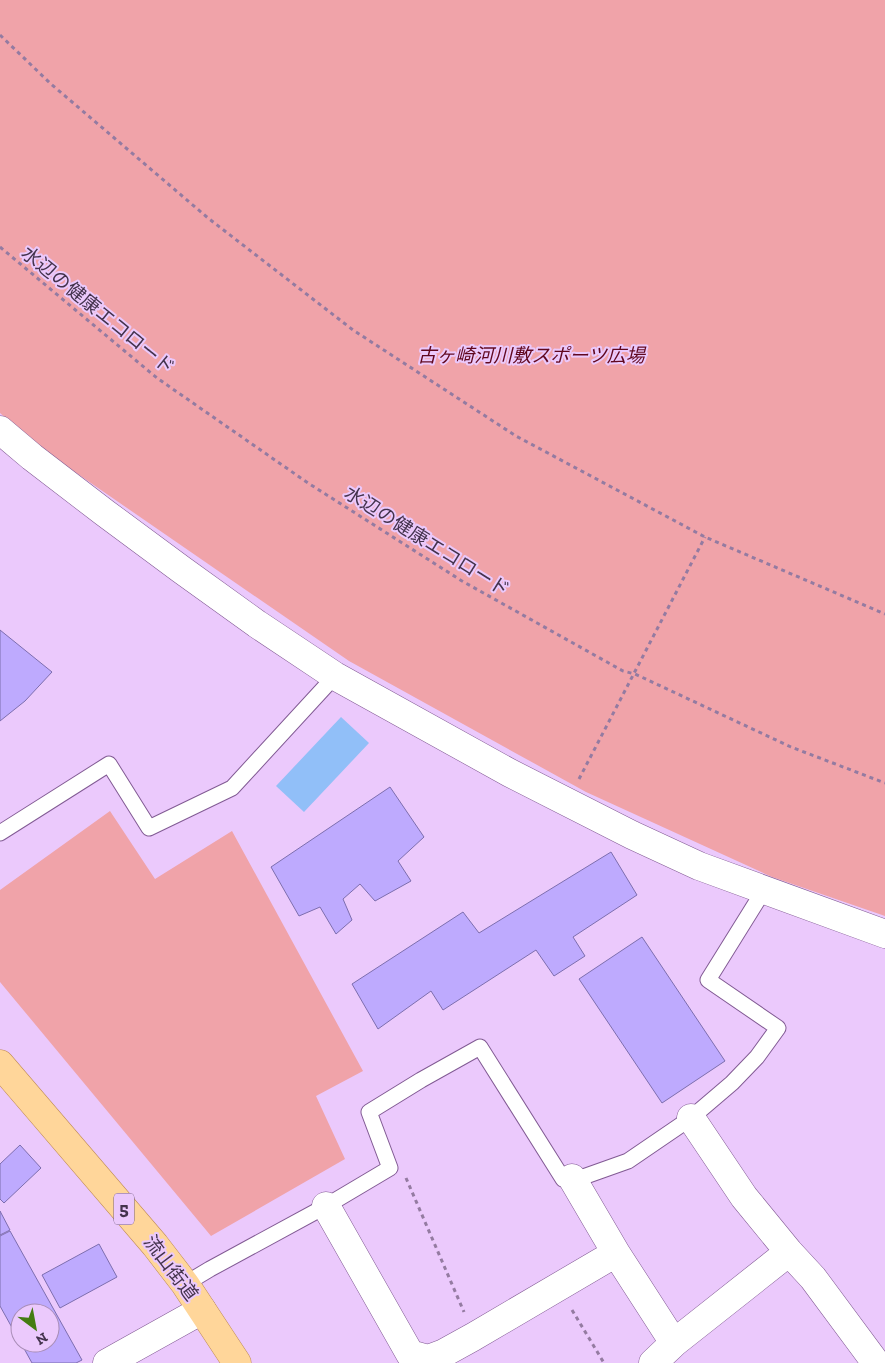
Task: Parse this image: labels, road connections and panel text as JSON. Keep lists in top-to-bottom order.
{
  "streets": {
    "main road": ["5", "流山街道"],
    "path": ["水辺の健康エコロード"]
  },
  "parks": ["古ヶ崎河川敷スポーツ広場"],
  "north": "bottom right"
}
